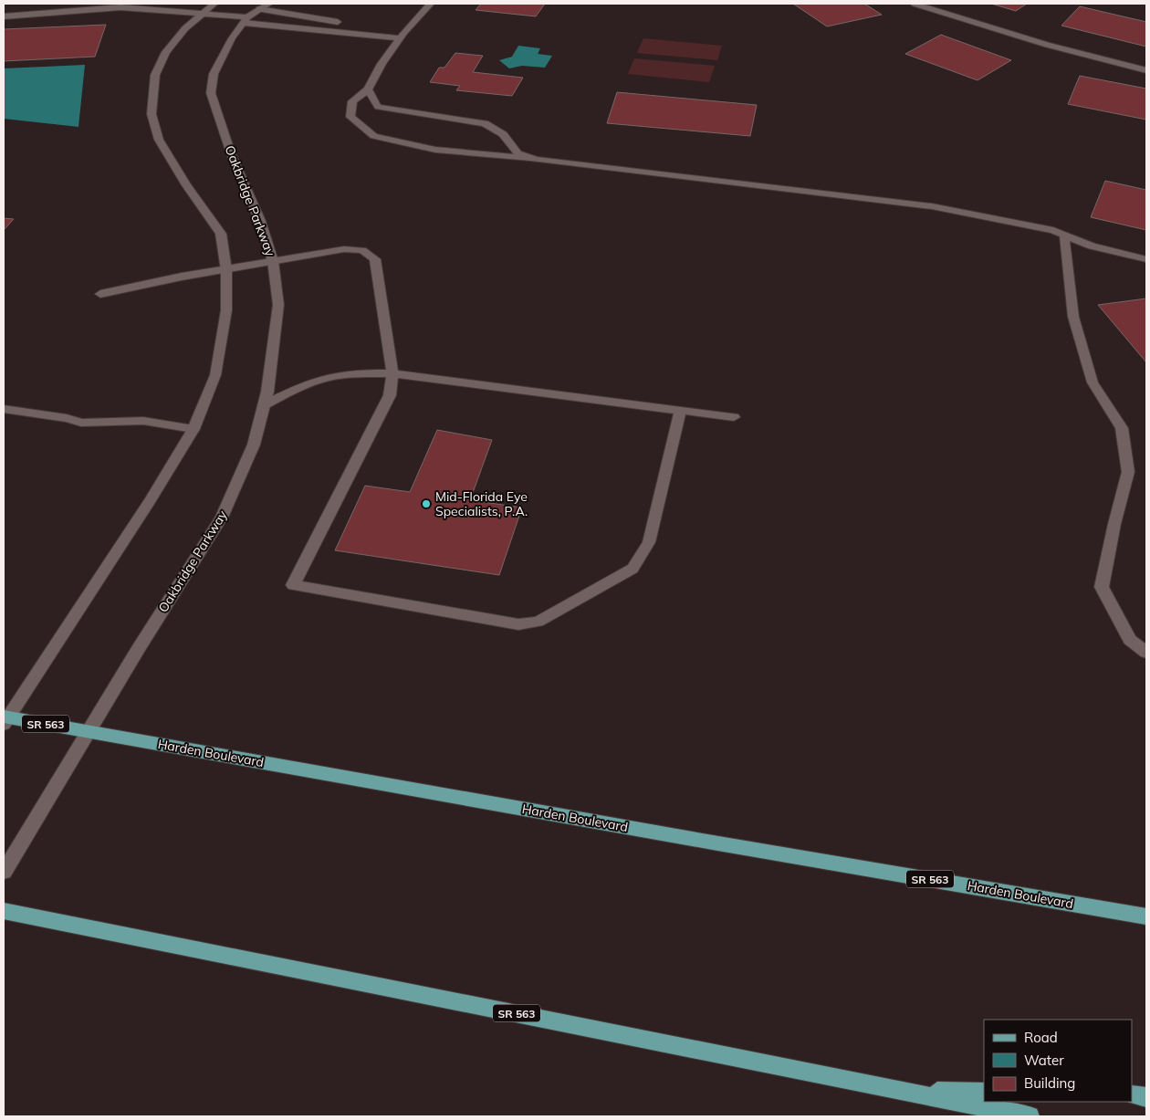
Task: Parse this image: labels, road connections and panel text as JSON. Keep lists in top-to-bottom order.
{
  "streets": {
    "main road": ["SR 563", "Harden Boulevard"],
    "street": ["Oakbridge Parkway"]
  },
  "crossings": [
    ["Oakbridge Parkway", "Harden Boulevard"]
  ],
  "places": ["Mid-Florida Eye Specialists, P.A."],
  "legend": ["Road", "Water", "Building"]
}
